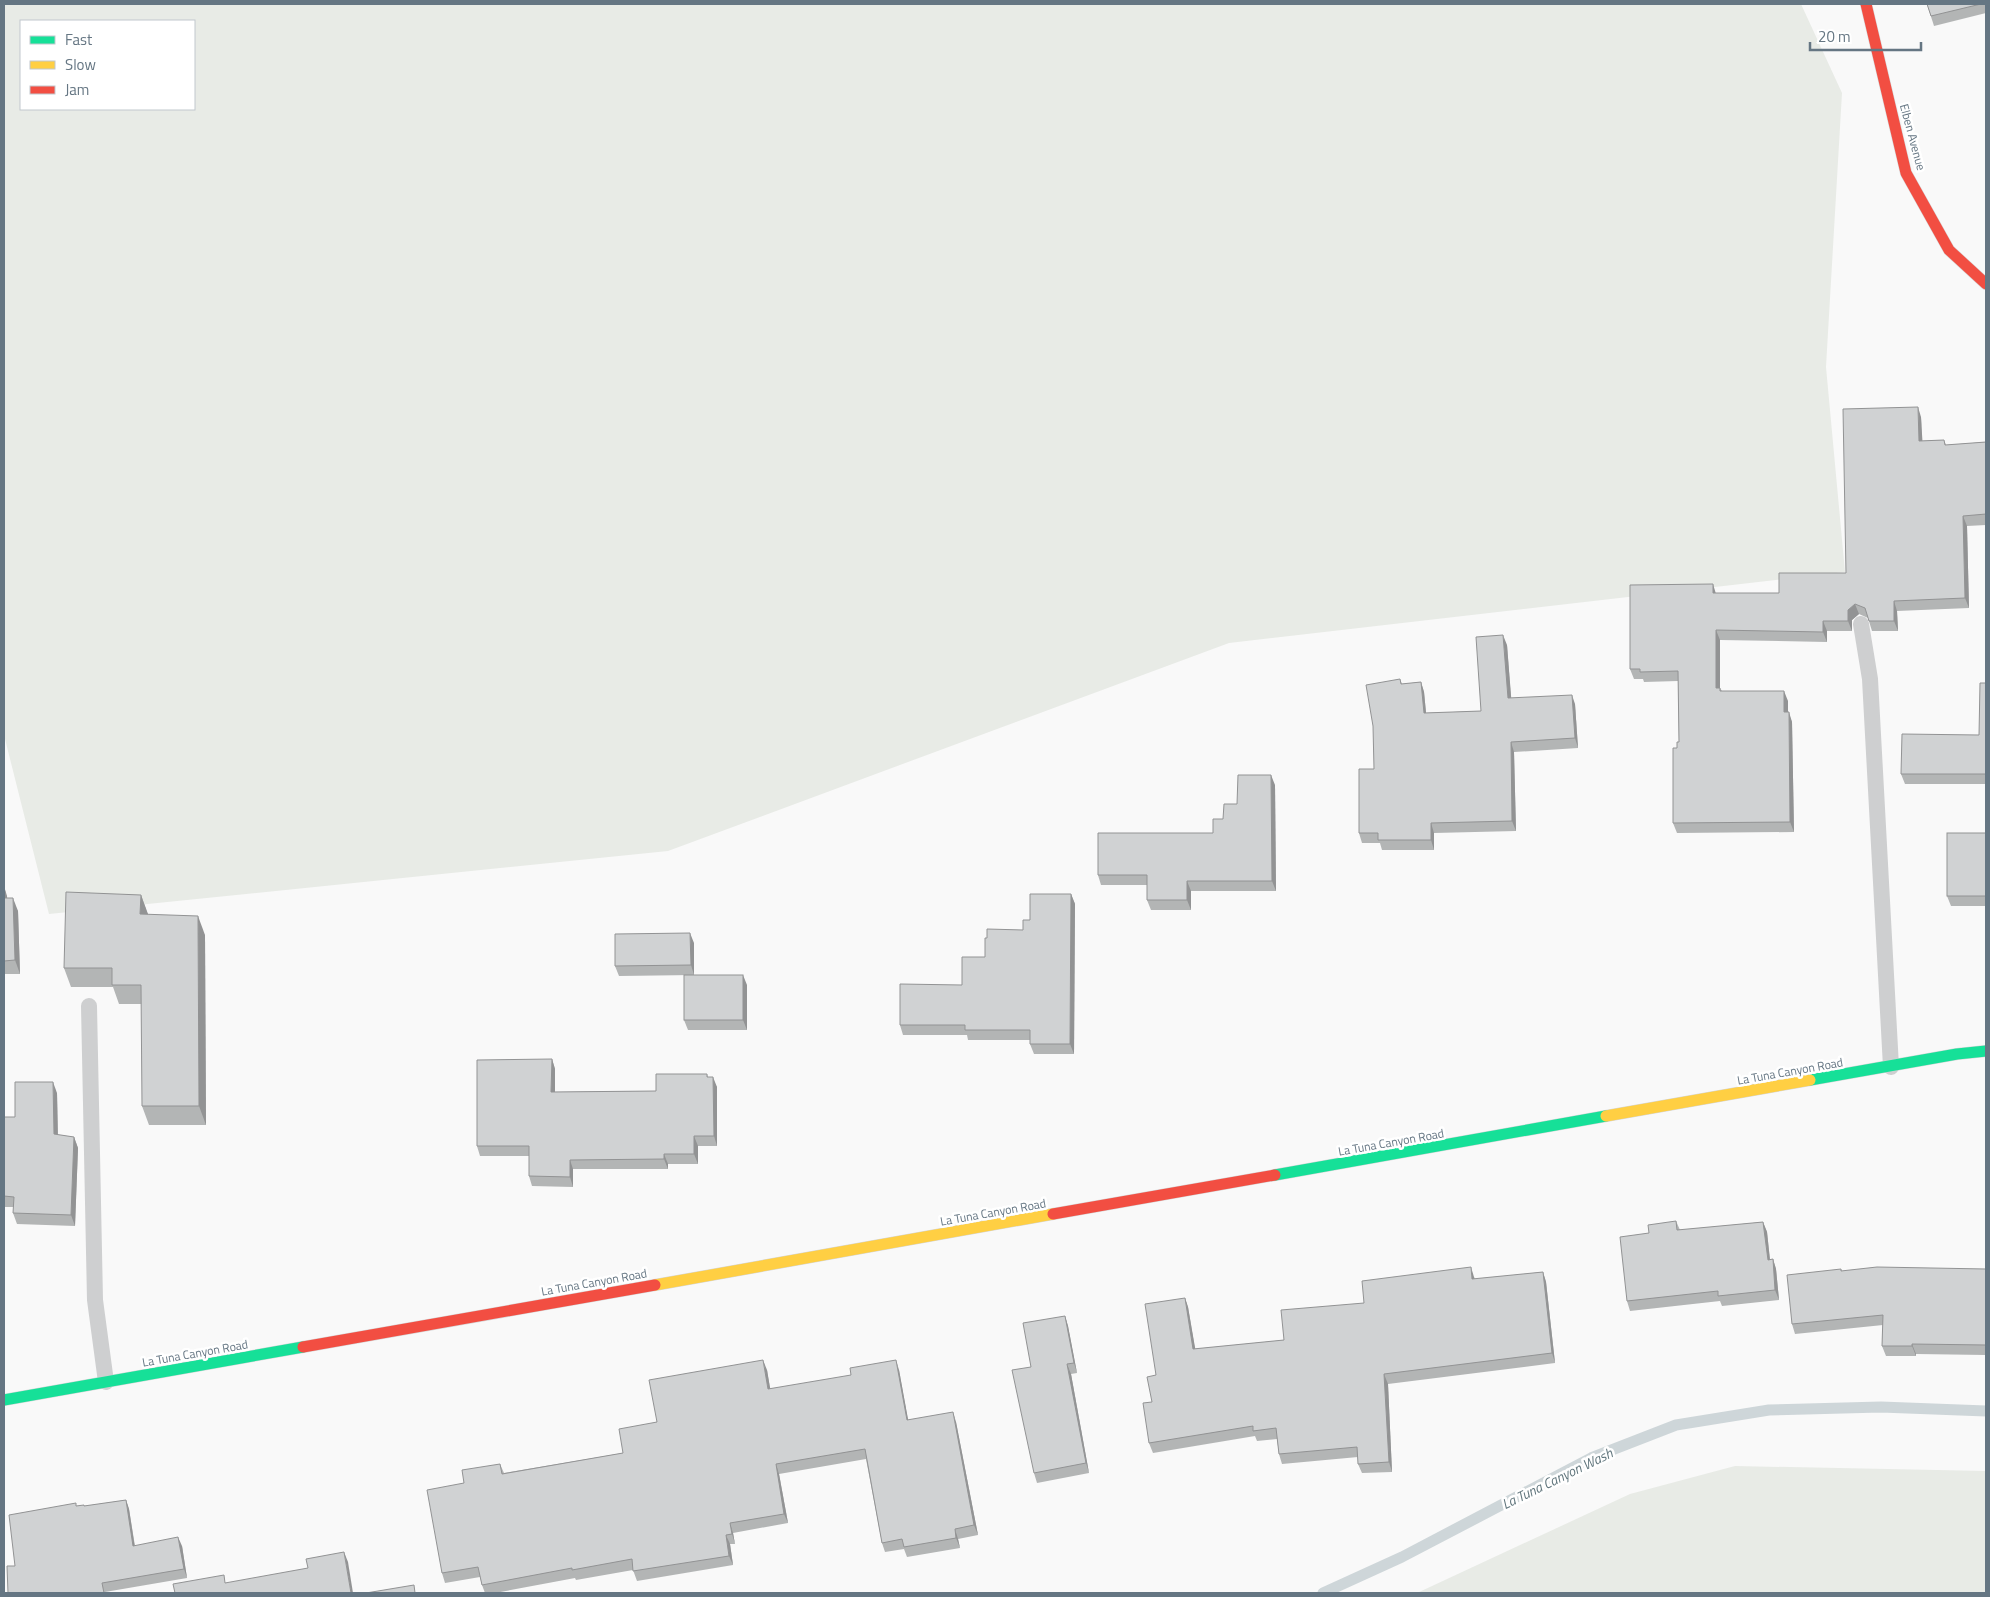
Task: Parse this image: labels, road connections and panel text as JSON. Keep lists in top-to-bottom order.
{
  "streets": {
    "main road": ["Elben Avenue", "La Tuna Canyon Road"]
  },
  "water": ["La Tuna Canyon Wash"],
  "legend": ["Fast", "Slow", "Jam"],
  "scale_bar": "20 m"
}
